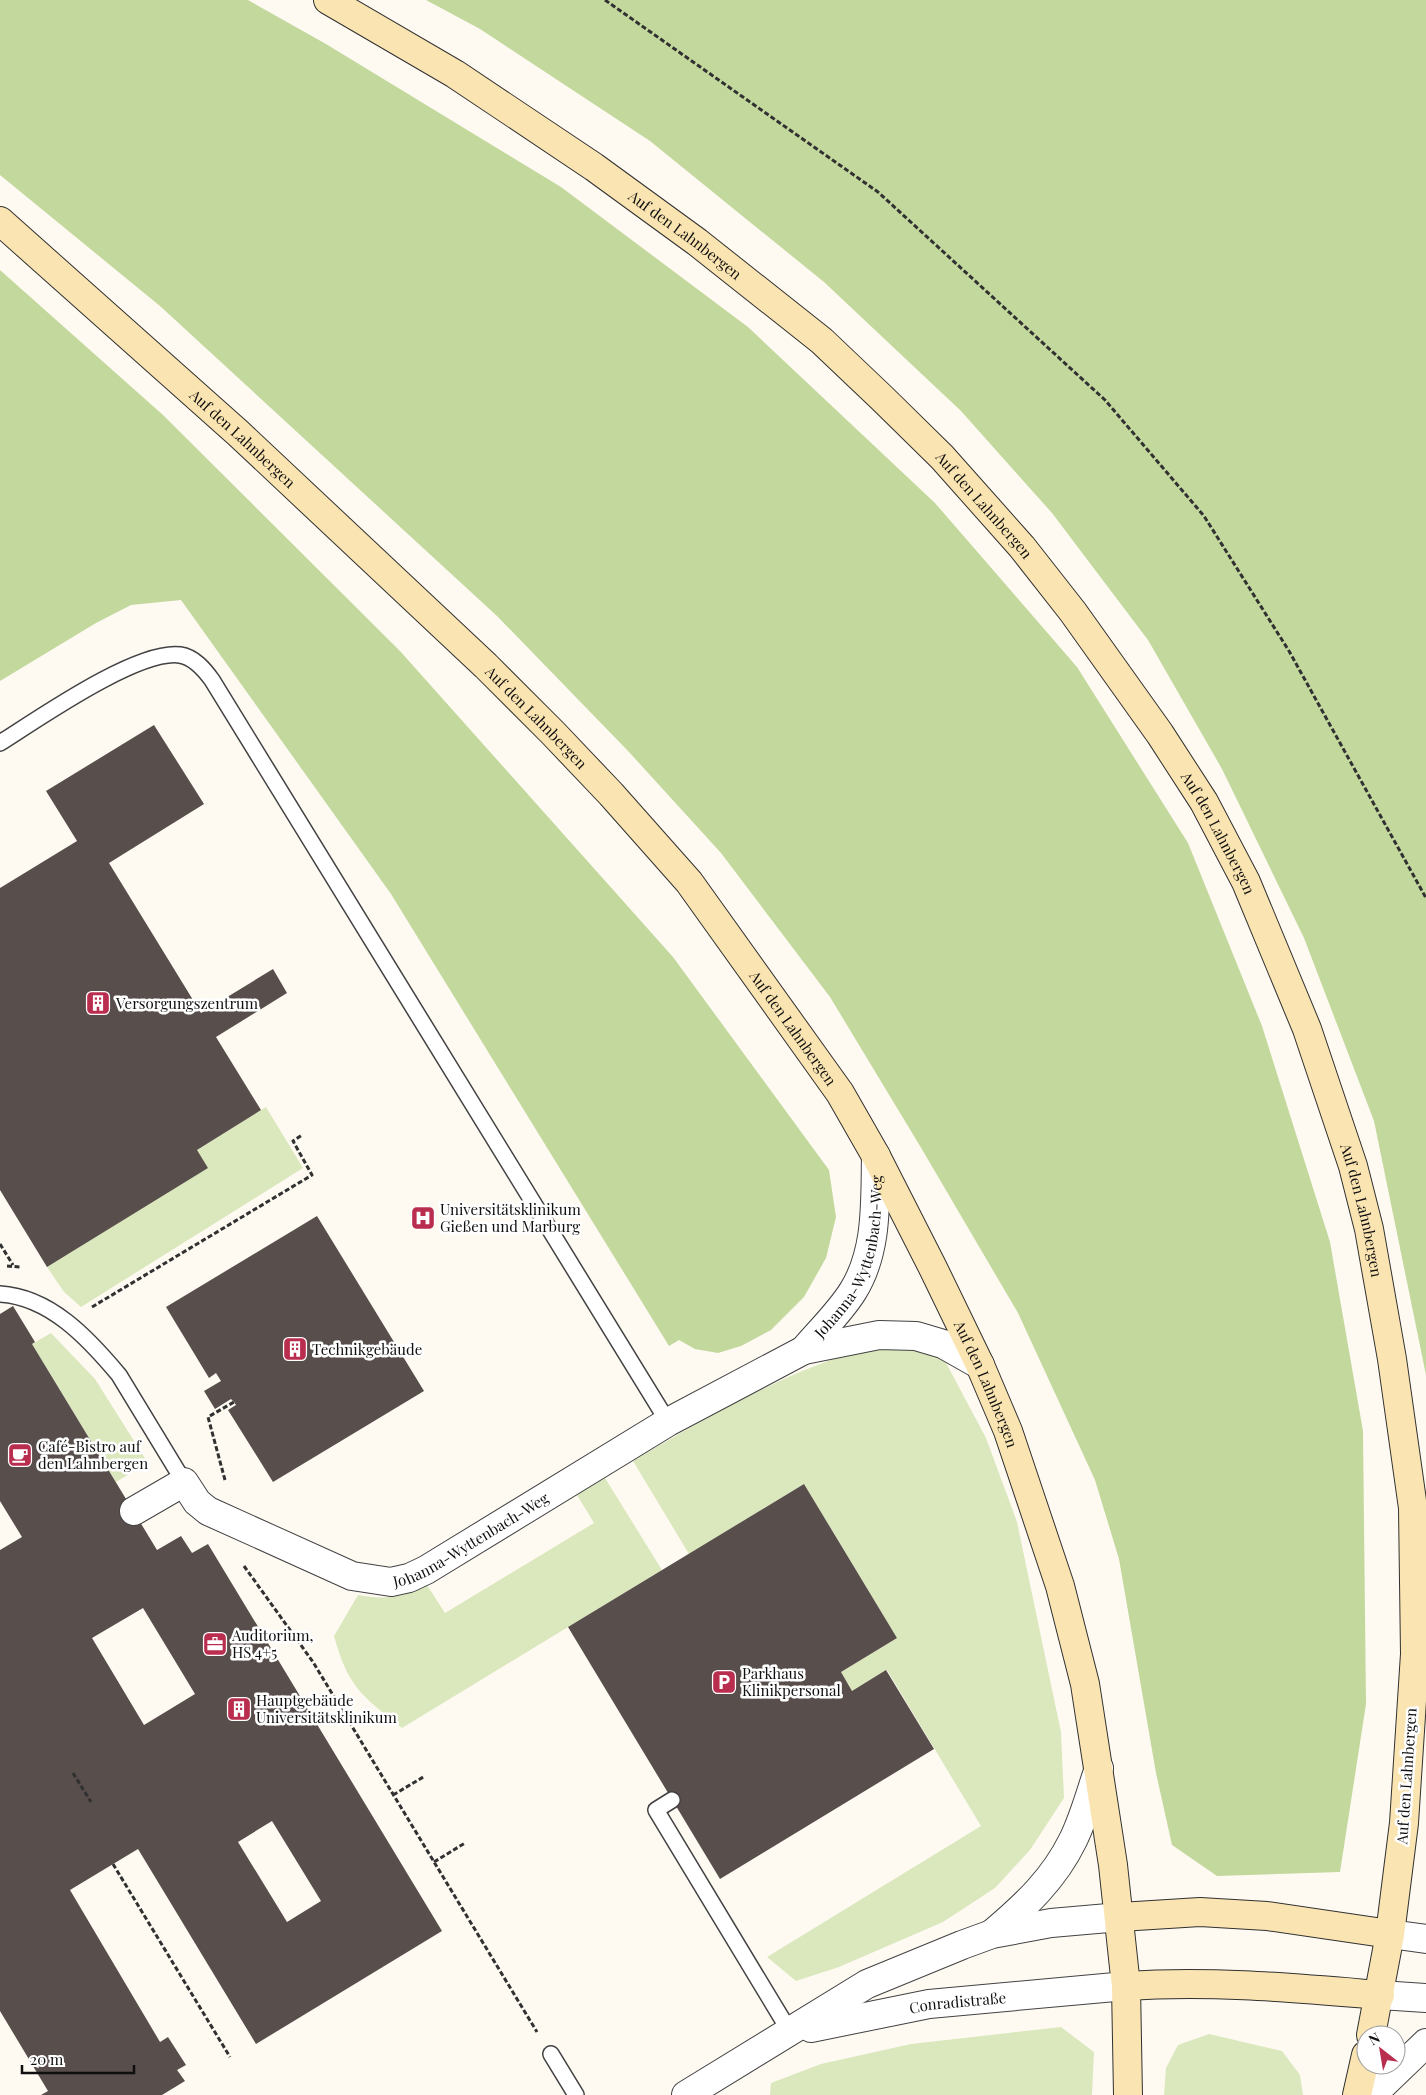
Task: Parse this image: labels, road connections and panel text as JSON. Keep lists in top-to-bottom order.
{
  "streets": {
    "main road": ["Auf den Lahnbergen"],
    "street": ["Johanna-Wyttenbach-Weg", "Conradistraße"]
  },
  "crossings": [
    ["Auf den Lahnbergen", "Johanna-Wyttenbach-Weg"],
    ["Auf den Lahnbergen", "Conradistraße"]
  ],
  "places": {
    "building": ["Versorgungszentrum", "Technikgebäude", "Hauptgebäude Universitätsklinikum"],
    "hospital": ["Universitätsklinikum Gießen und Marburg"],
    "cafe": ["Café-Bistro auf den Lahnbergen"],
    "office": ["Auditorium, HS 4+5"],
    "parking": ["Parkhaus Klinikpersonal"]
  },
  "scale_bar": "20 m",
  "north": "top left"
}
